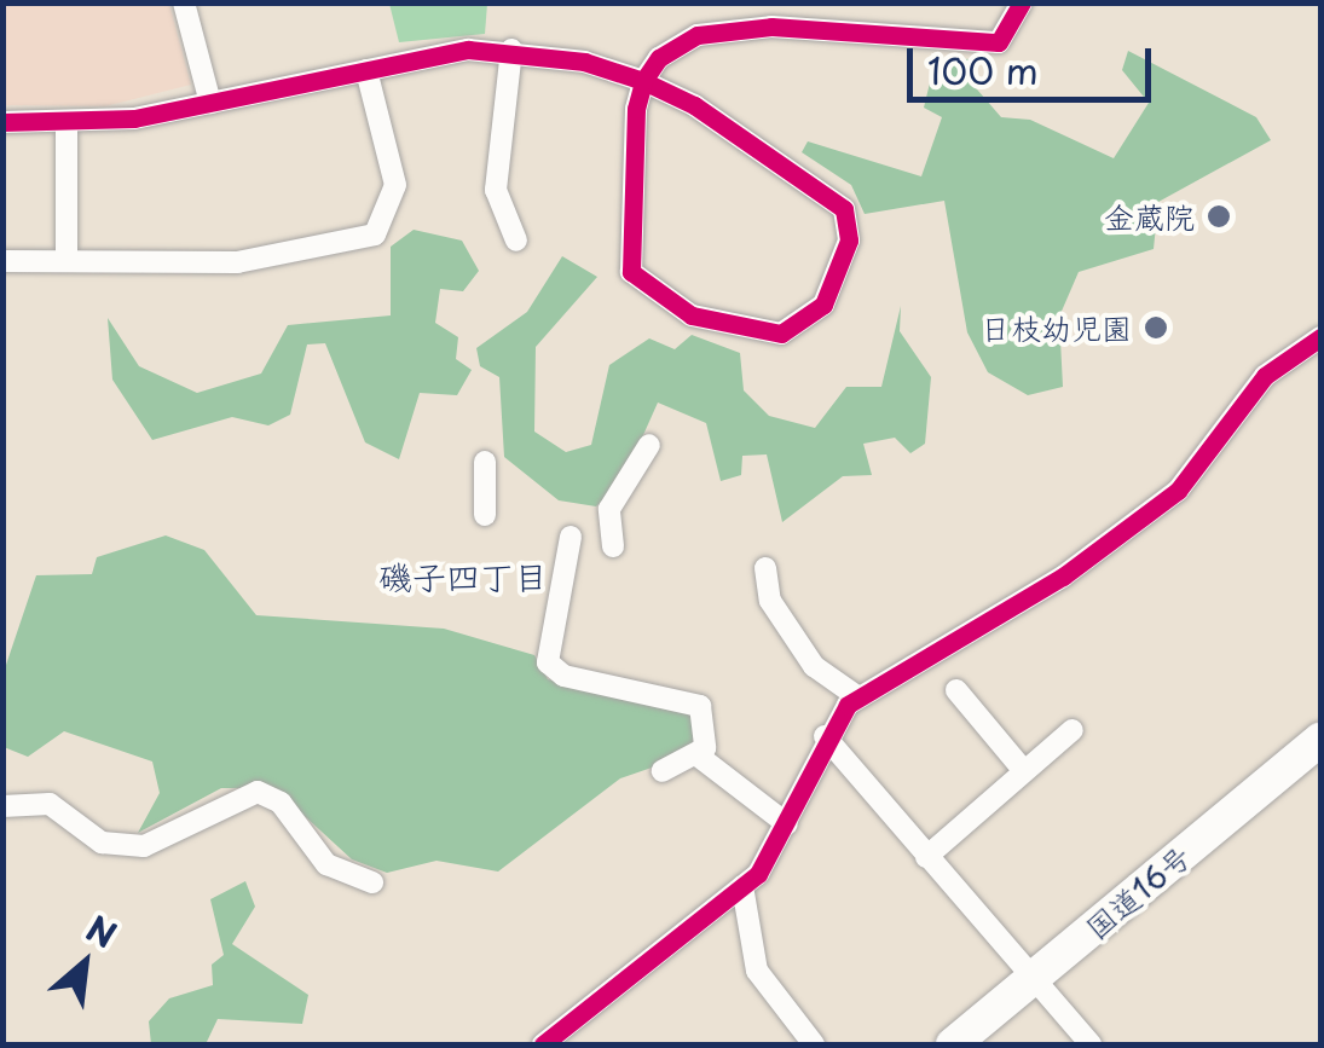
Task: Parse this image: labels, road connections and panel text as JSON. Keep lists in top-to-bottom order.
{
  "streets": {
    "highway": ["国道16号"]
  },
  "districts": ["磯子四丁目"],
  "places": ["金蔵院", "日枝幼児園"],
  "scale_bar": "100 m",
  "north": "top right"
}
